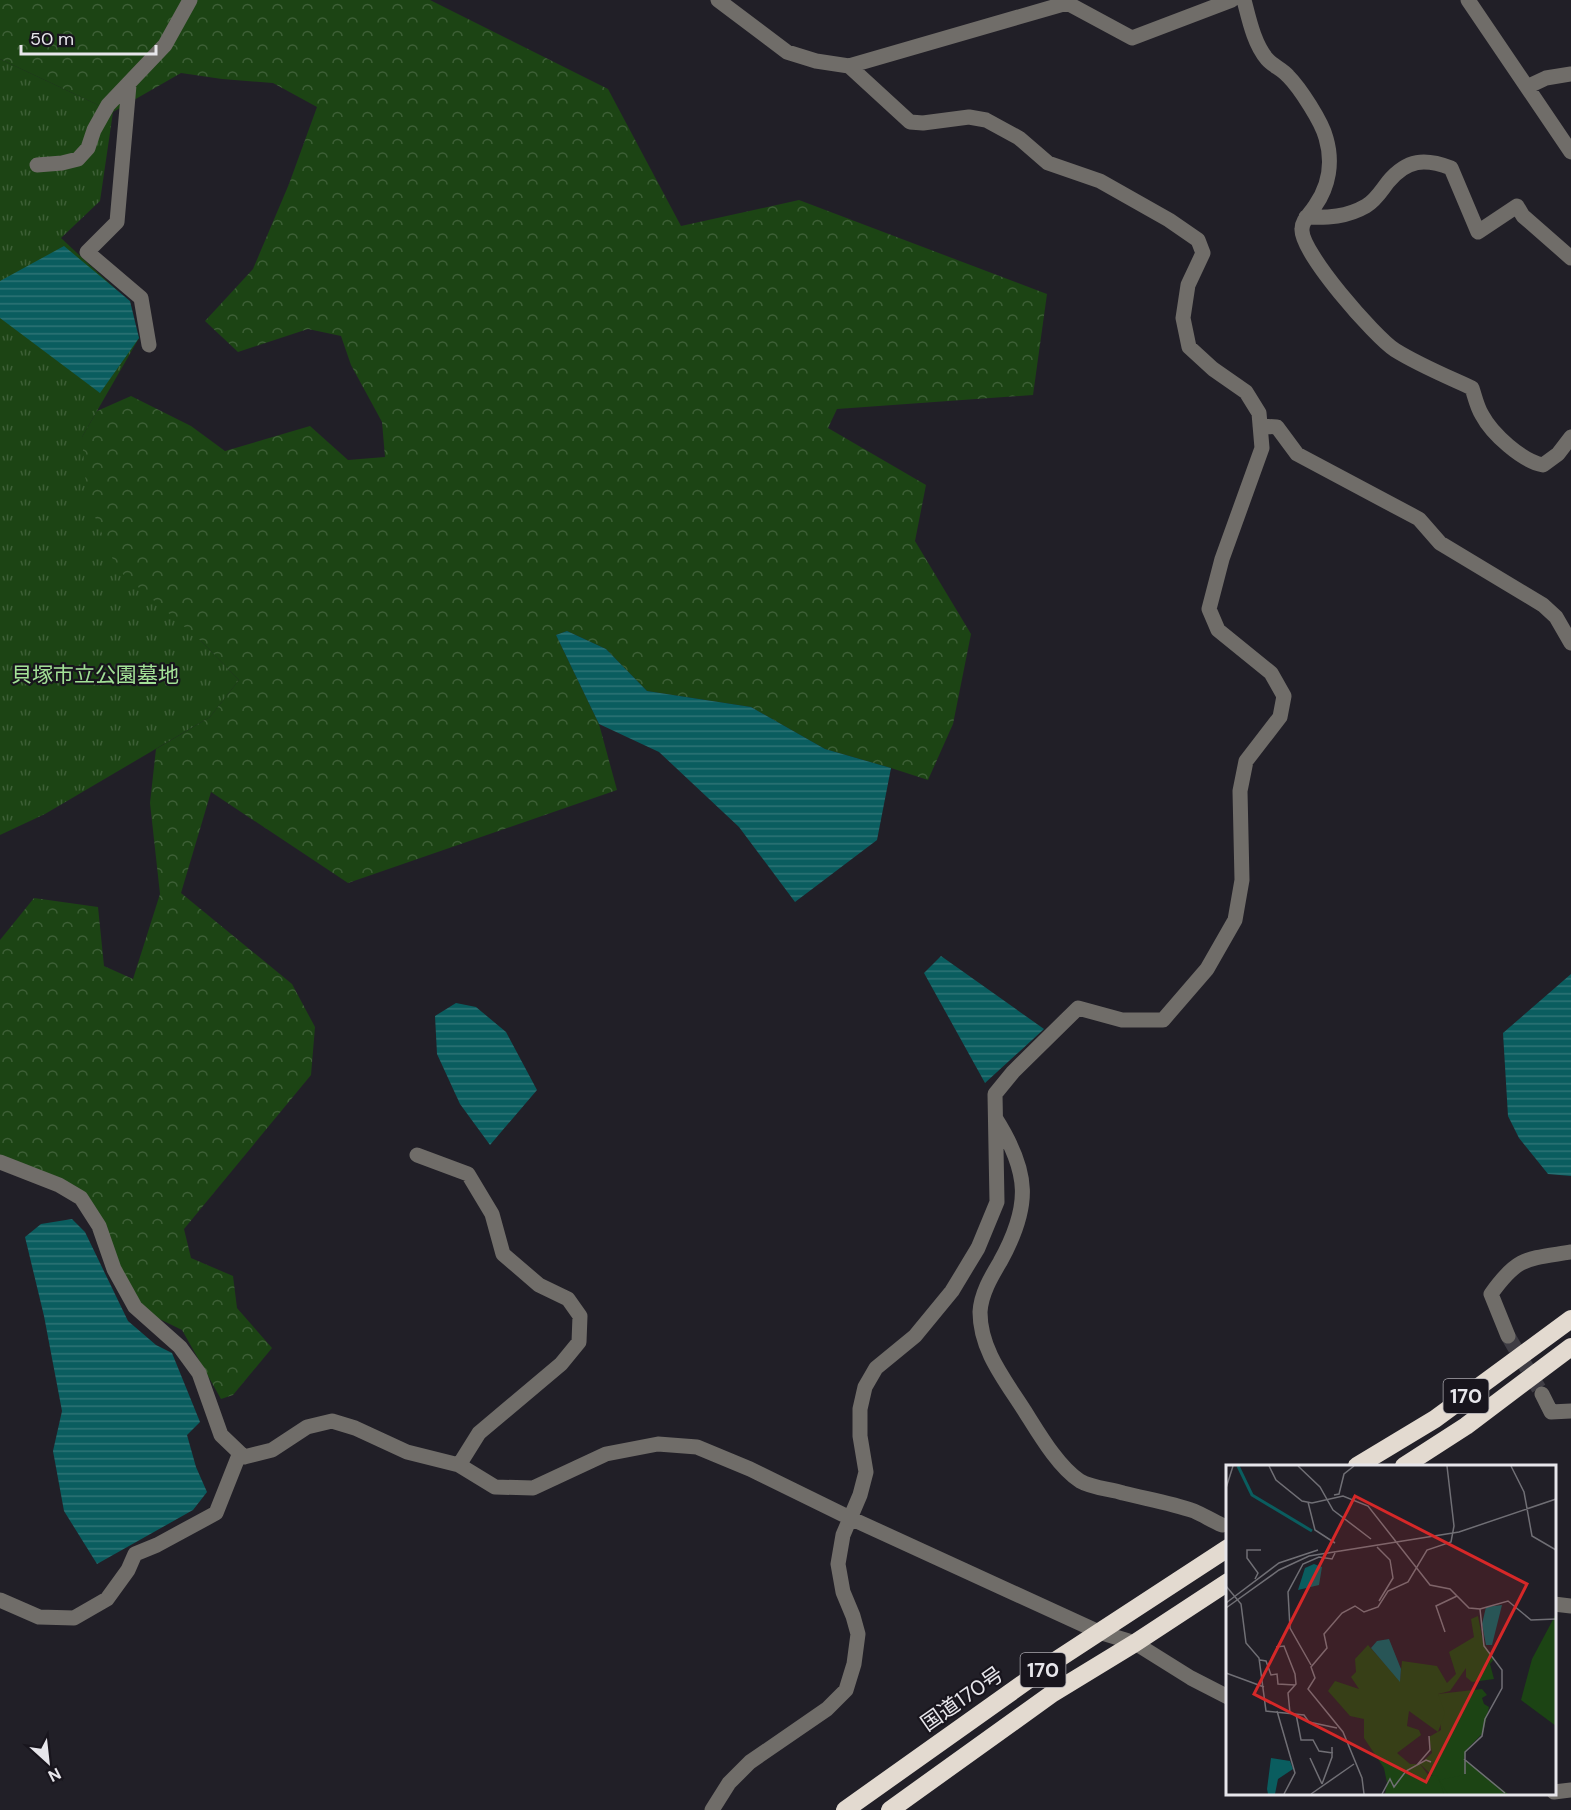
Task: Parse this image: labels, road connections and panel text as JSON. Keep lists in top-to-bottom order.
{
  "streets": {
    "highway": ["170", "国道170号"]
  },
  "parks": ["貝塚市立公園墓地"],
  "scale_bar": "50 m",
  "north": "bottom right"
}
